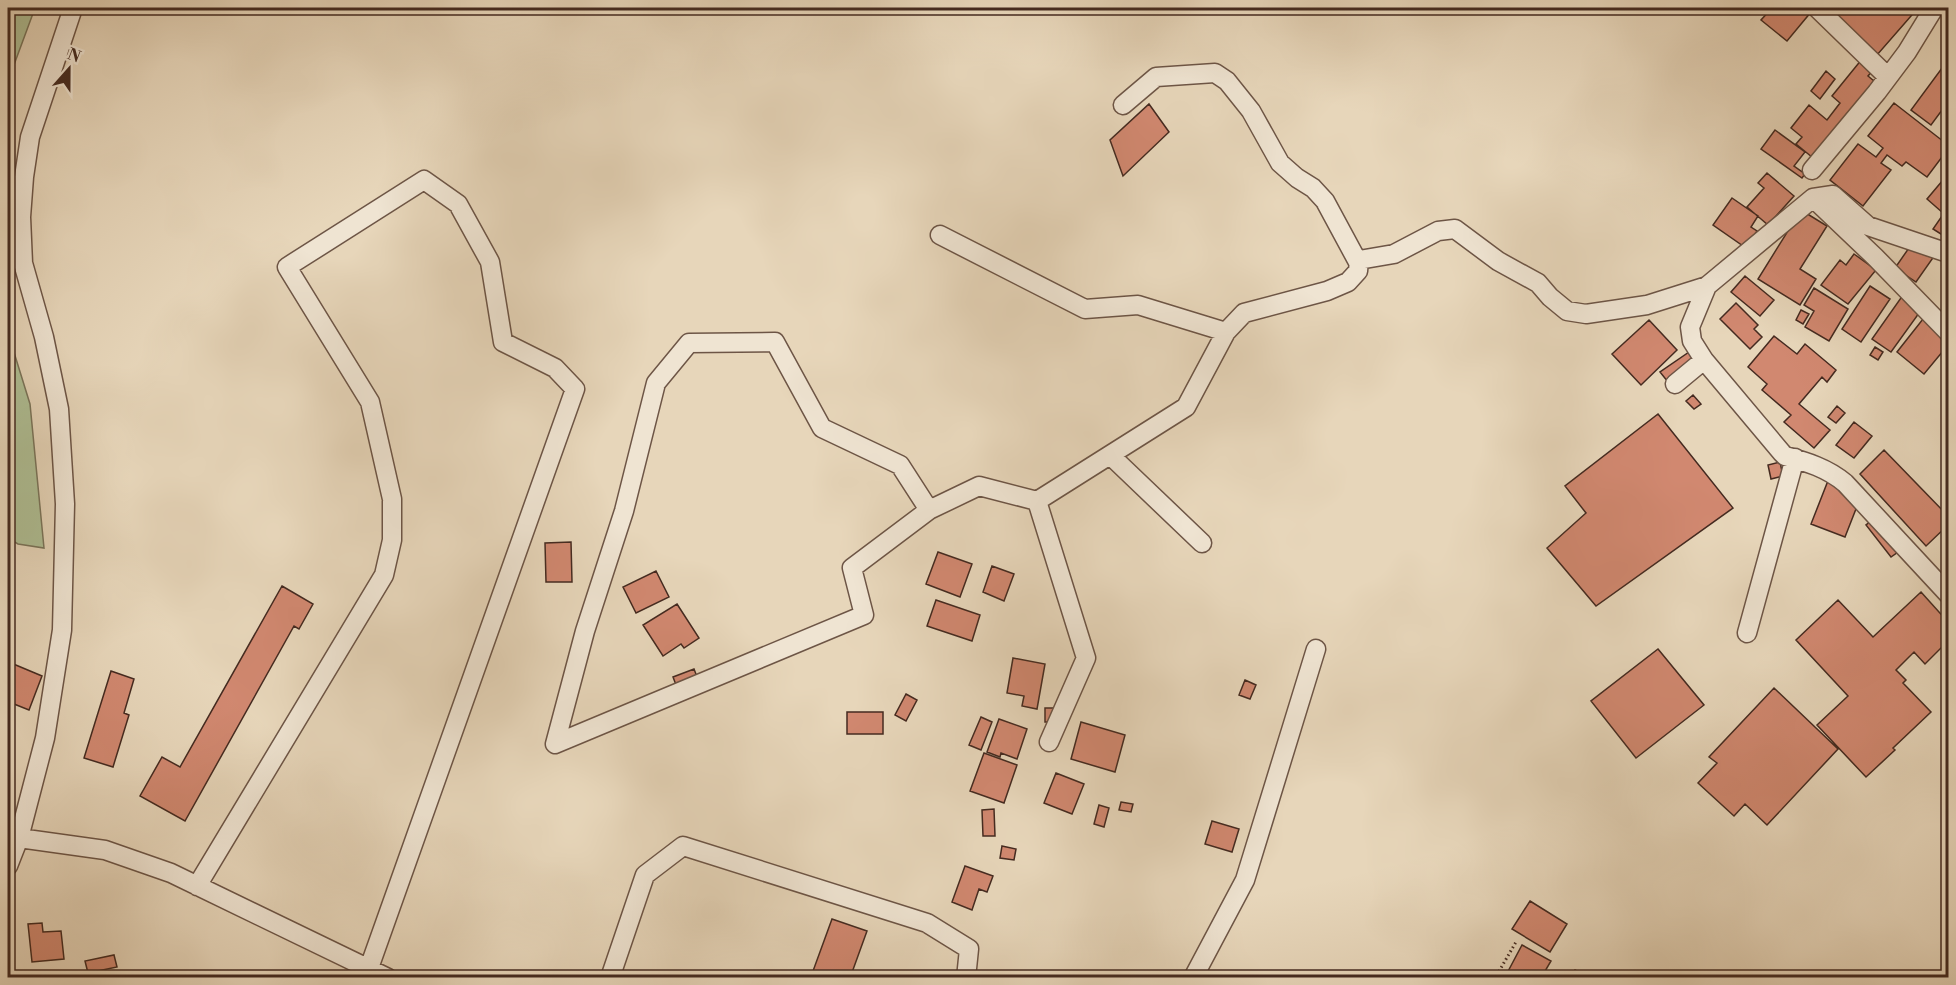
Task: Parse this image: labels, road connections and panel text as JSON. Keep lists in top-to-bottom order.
{
  "north": "top"
}
